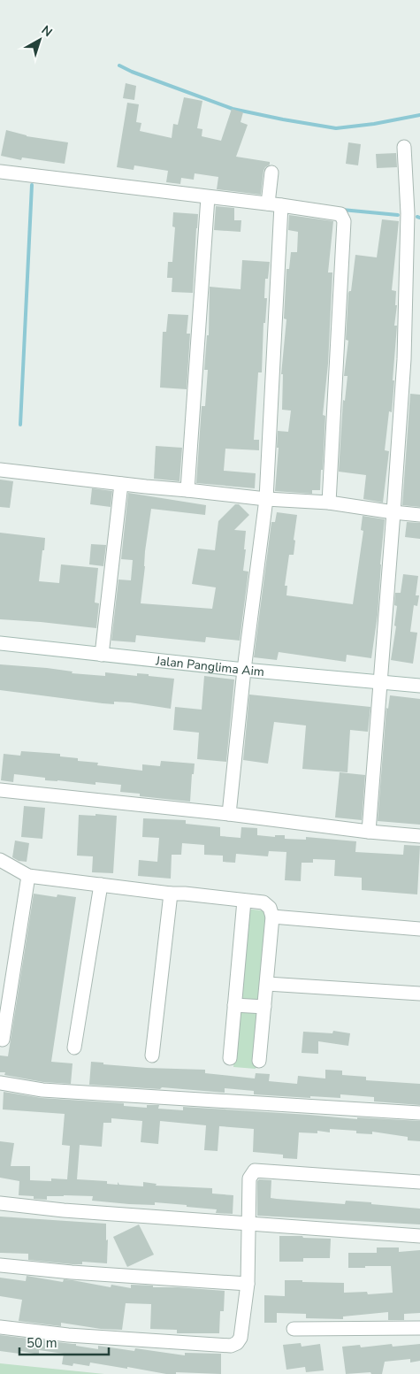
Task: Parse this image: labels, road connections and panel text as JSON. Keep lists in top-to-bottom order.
{
  "streets": {
    "street": ["Jalan Panglima Aim"]
  },
  "scale_bar": "50 m",
  "north": "top right"
}
